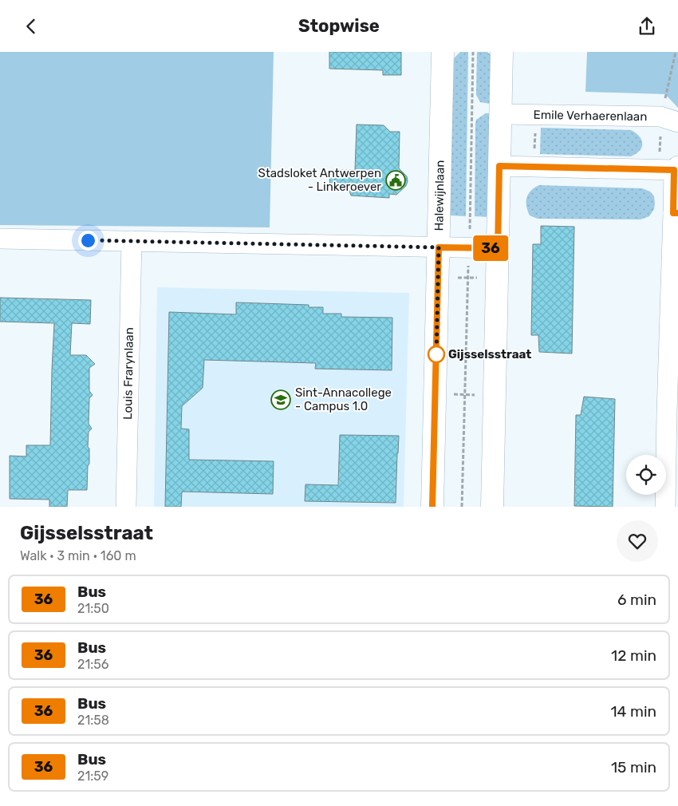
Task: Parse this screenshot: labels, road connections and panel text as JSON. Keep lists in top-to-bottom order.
{
  "streets": {
    "main road": ["Halewijnlaan"],
    "street": ["Emile Verhaerenlaan", "Louis Frarynlaan"]
  },
  "places": {
    "public building": ["Stadsloket Antwerpen - Linkeroever"],
    "other": ["Gijsselsstraat"],
    "school or university": ["Sint-Annacollege - Campus 1.0"]
  },
  "lines": ["bus line 36"],
  "page": {
    "header": "Stopwise",
    "on_map": "36",
    "heading": ["Gijsselsstraat", "Walk · 3 min · 160 m"],
    "list": [
      {
        "mark": "36",
        "name": "Bus",
        "note": "21:50",
        "value": "6 min"
      },
      {
        "mark": "36",
        "name": "Bus",
        "note": "21:56",
        "value": "12 min"
      },
      {
        "mark": "36",
        "name": "Bus",
        "note": "21:58",
        "value": "14 min"
      },
      {
        "mark": "36",
        "name": "Bus",
        "note": "21:59",
        "value": "15 min"
      }
    ]
  }
}
